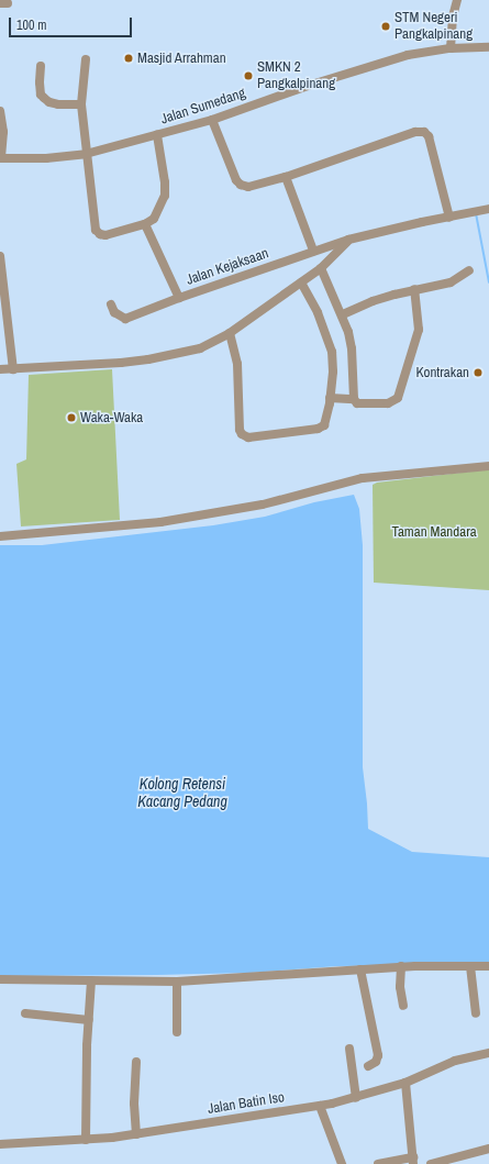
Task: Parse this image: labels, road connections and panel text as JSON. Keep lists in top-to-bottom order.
{
  "streets": {
    "street": ["Jalan Sumedang", "Jalan Kejaksaan", "Jalan Batin Iso"]
  },
  "water": ["Kolong Retensi Kacang Pedang"],
  "parks": ["Taman Mandara"],
  "places": [
    "STM Negeri Pangkalpinang",
    "Masjid Arrahman",
    "SMKN 2 Pangkalpinang",
    "Kontrakan",
    "Waka-Waka"
  ],
  "scale_bar": "100 m"
}
